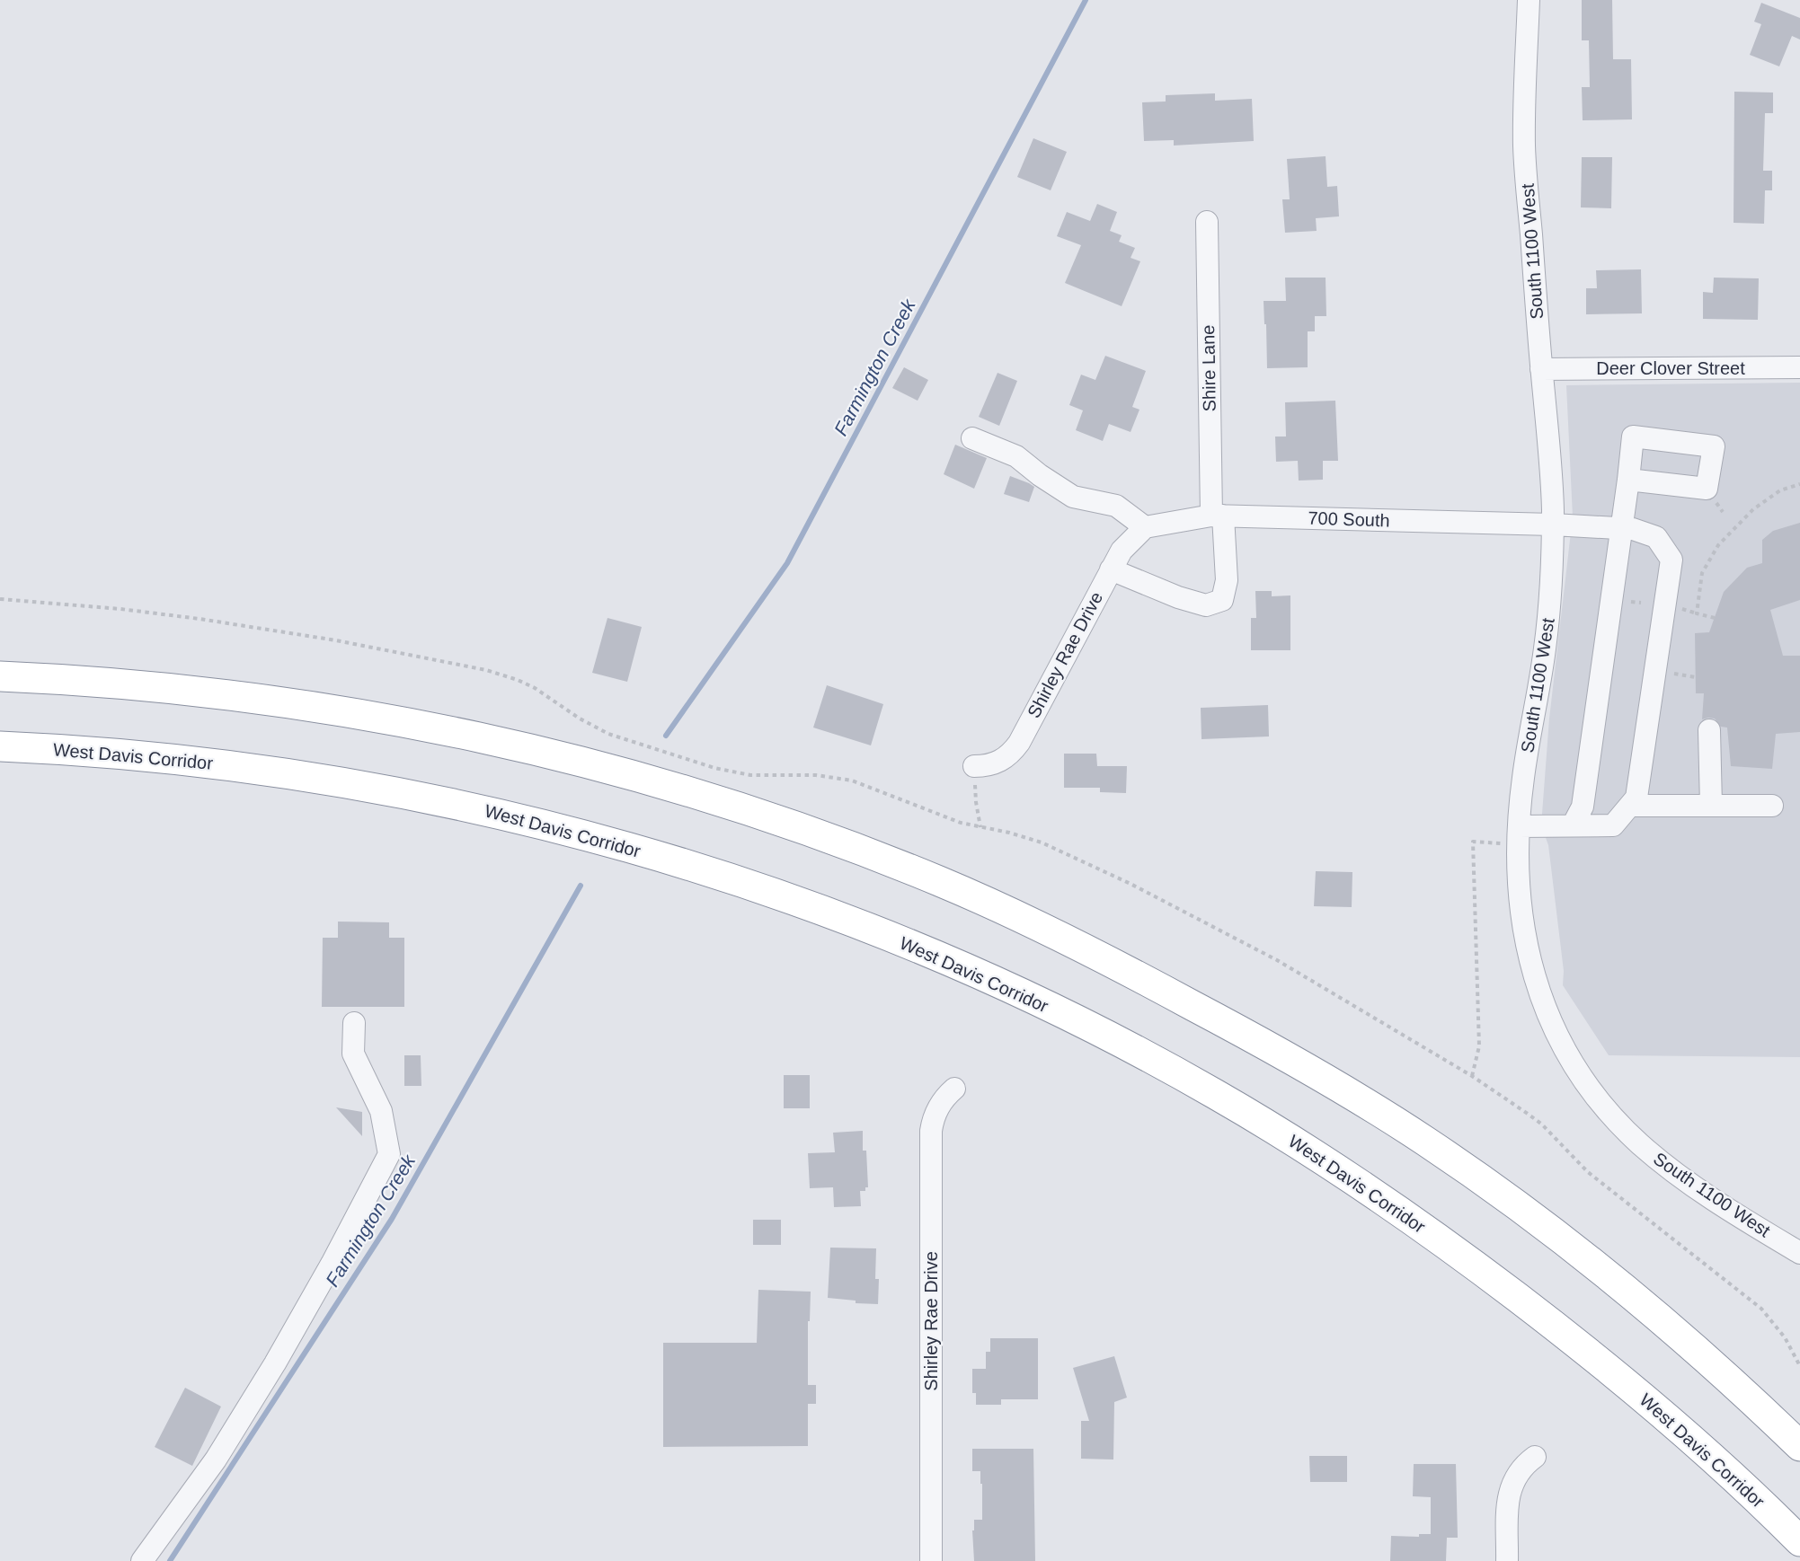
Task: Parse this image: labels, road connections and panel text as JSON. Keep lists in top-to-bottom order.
{
  "streets": {
    "highway": ["West Davis Corridor"],
    "street": [
      "South 1100 West",
      "Shire Lane",
      "Deer Clover Street",
      "700 South",
      "Shirley Rae Drive"
    ]
  },
  "crossings": [
    ["South 1100 West", "Deer Clover Street"],
    ["South 1100 West", "700 South"],
    ["Shire Lane", "700 South"],
    ["Shire Lane", "Shirley Rae Drive"],
    ["700 South", "Shirley Rae Drive"]
  ],
  "water": ["Farmington Creek"]
}
